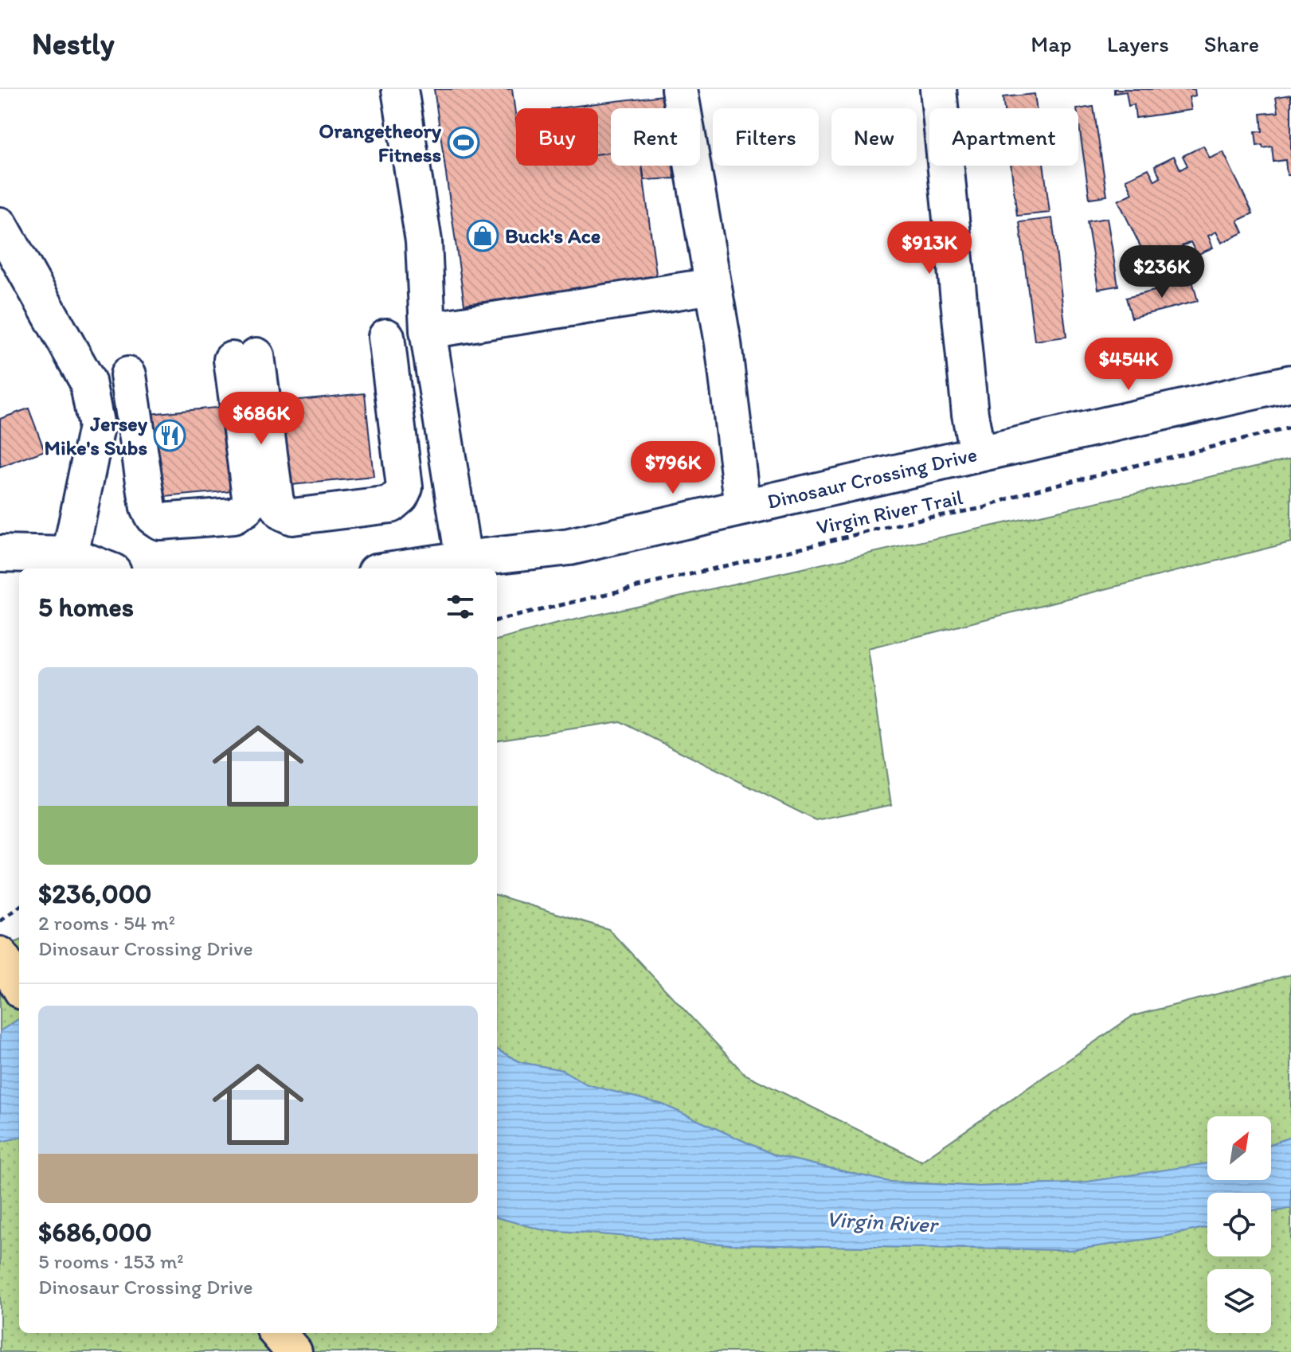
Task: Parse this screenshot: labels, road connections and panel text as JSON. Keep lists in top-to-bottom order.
{
  "streets": {
    "street": ["Dinosaur Crossing Drive"],
    "path": ["Virgin River Trail"]
  },
  "water": ["Virgin River"],
  "places": {
    "sports": ["Orangetheory Fitness"],
    "shop": ["Buck's Ace"],
    "restaurant": ["Jersey Mike's Subs"]
  },
  "north": "top right",
  "page": {
    "header": "Nestly",
    "nav": ["Map", "Layers", "Share"],
    "chip": [
      "Buy",
      "Rent",
      "Filters",
      "New",
      "Apartment"
    ],
    "price": [
      "$913K",
      "$236K",
      "$454K",
      "$686K",
      "$796K"
    ],
    "heading": "5 homes",
    "list": [
      {
        "name": "$236,000",
        "note": "2 rooms · 54 m² · Dinosaur Crossing Drive"
      },
      {
        "name": "$686,000",
        "note": "5 rooms · 153 m² · Dinosaur Crossing Drive"
      }
    ]
  }
}
